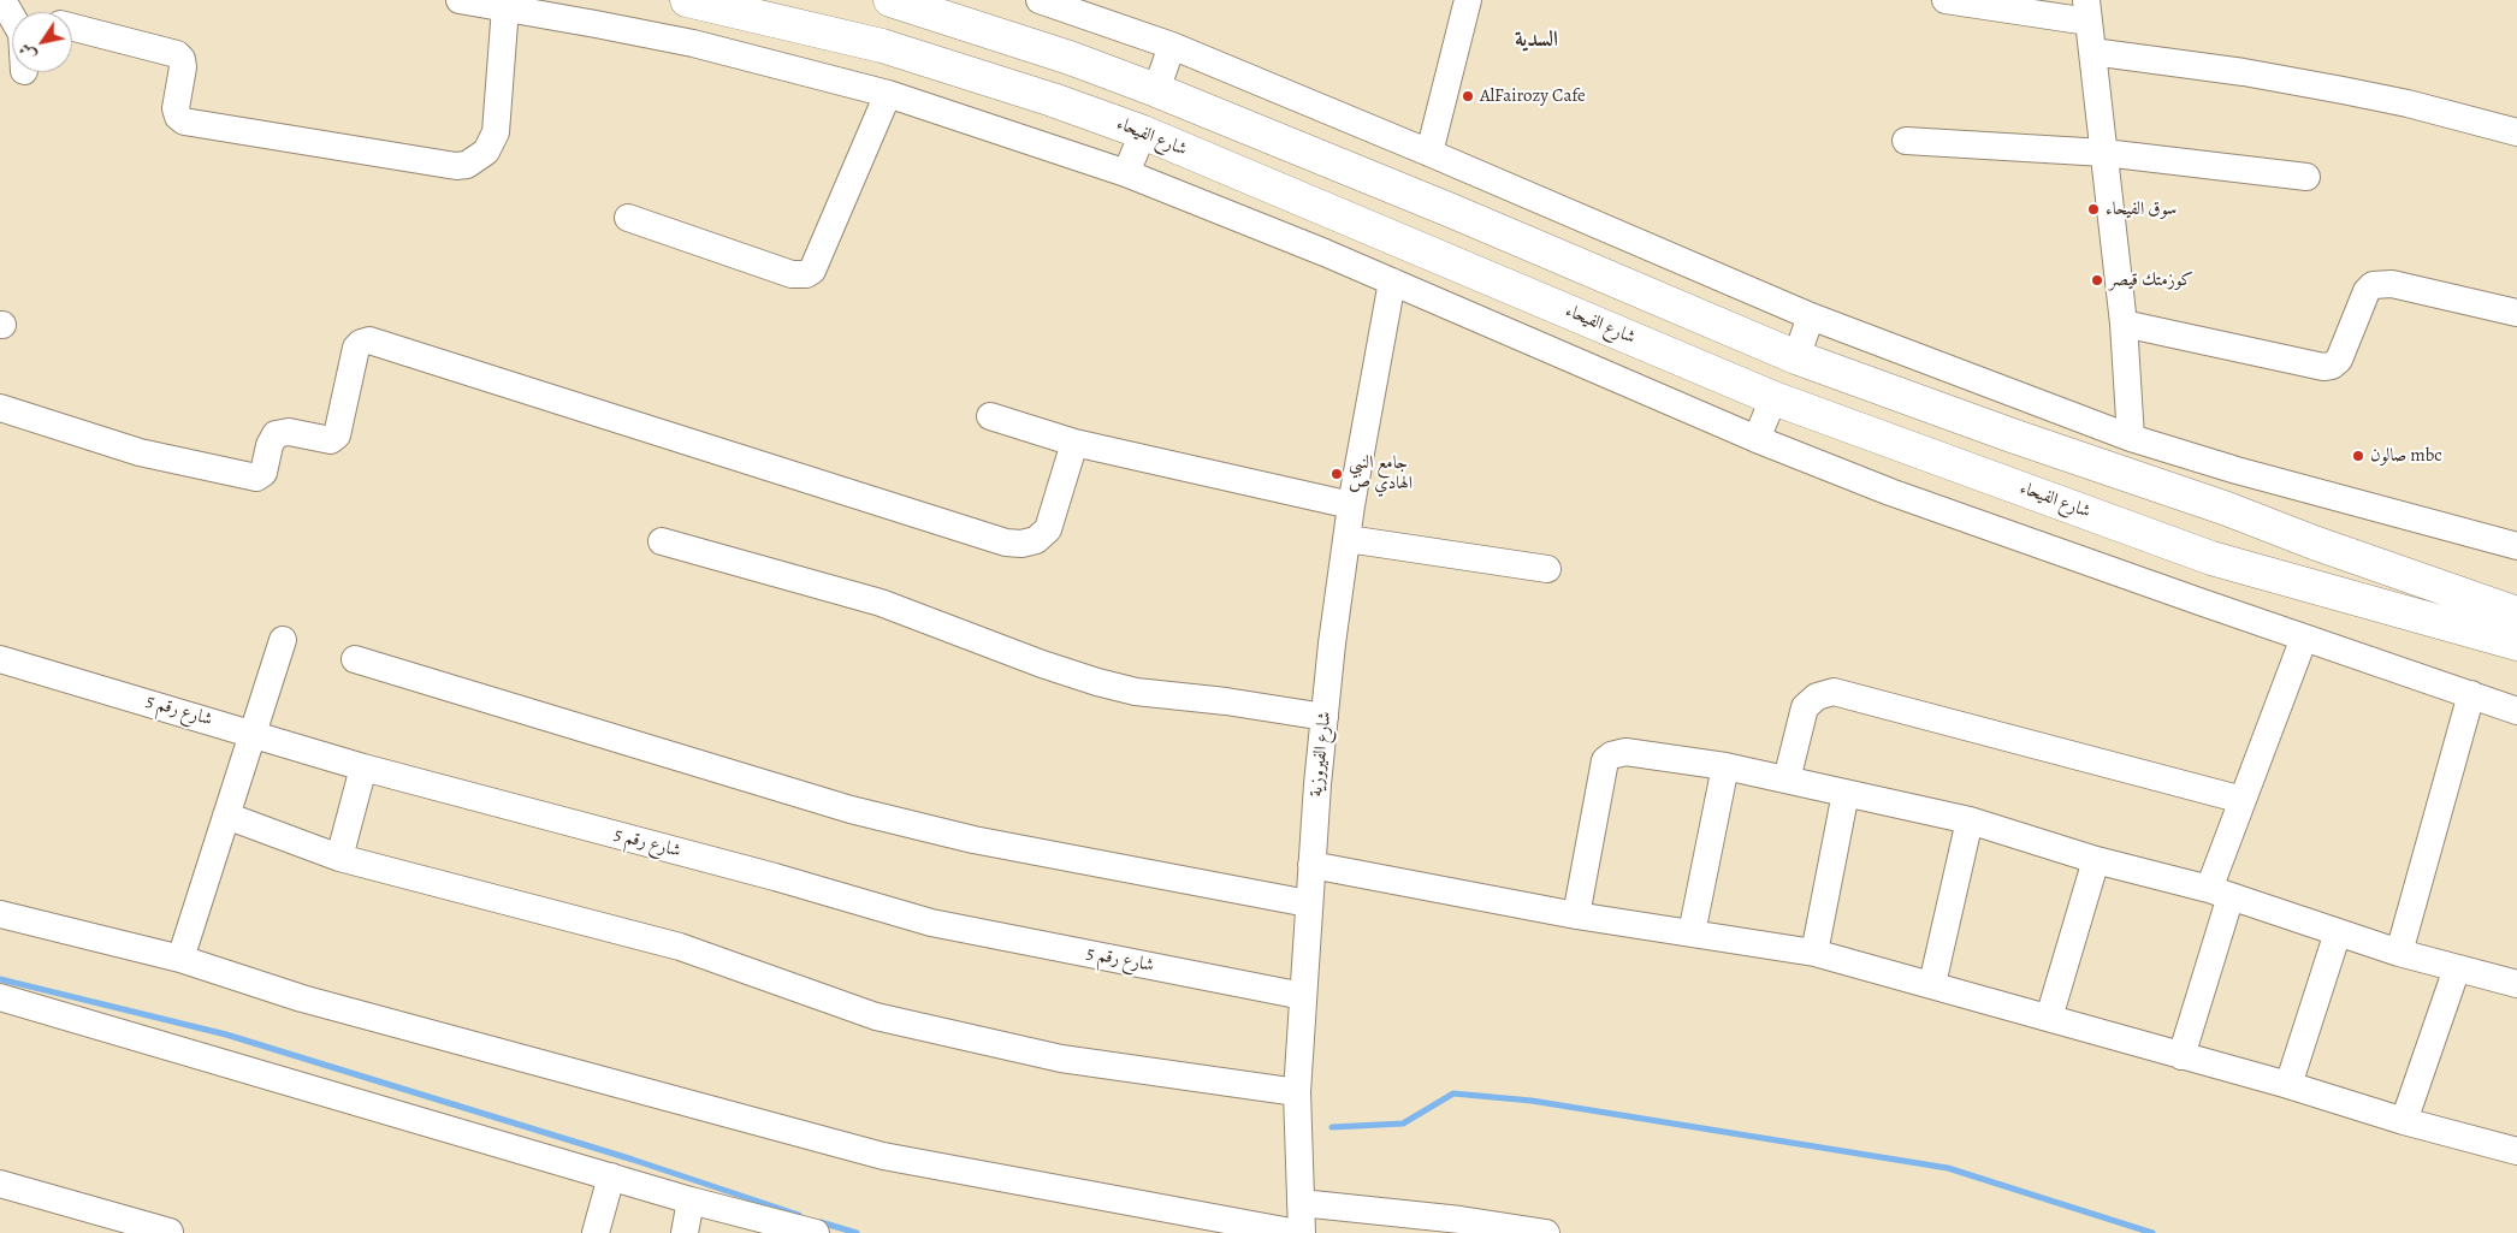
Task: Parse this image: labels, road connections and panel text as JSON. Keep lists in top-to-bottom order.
{
  "streets": {
    "highway": ["شارع الفيحاء"],
    "street": ["شارع رقم 5", "شارع الفيروزية"]
  },
  "crossings": [
    ["شارع رقم 5", "شارع الفيروزية"]
  ],
  "districts": ["السدية"],
  "places": [
    "AlFairozy Cafe",
    "سوق الفيحاء",
    "كوزمتك قيصر",
    "صالون mbc",
    "جامع النبي الهادي ص"
  ],
  "north": "bottom left"
}
